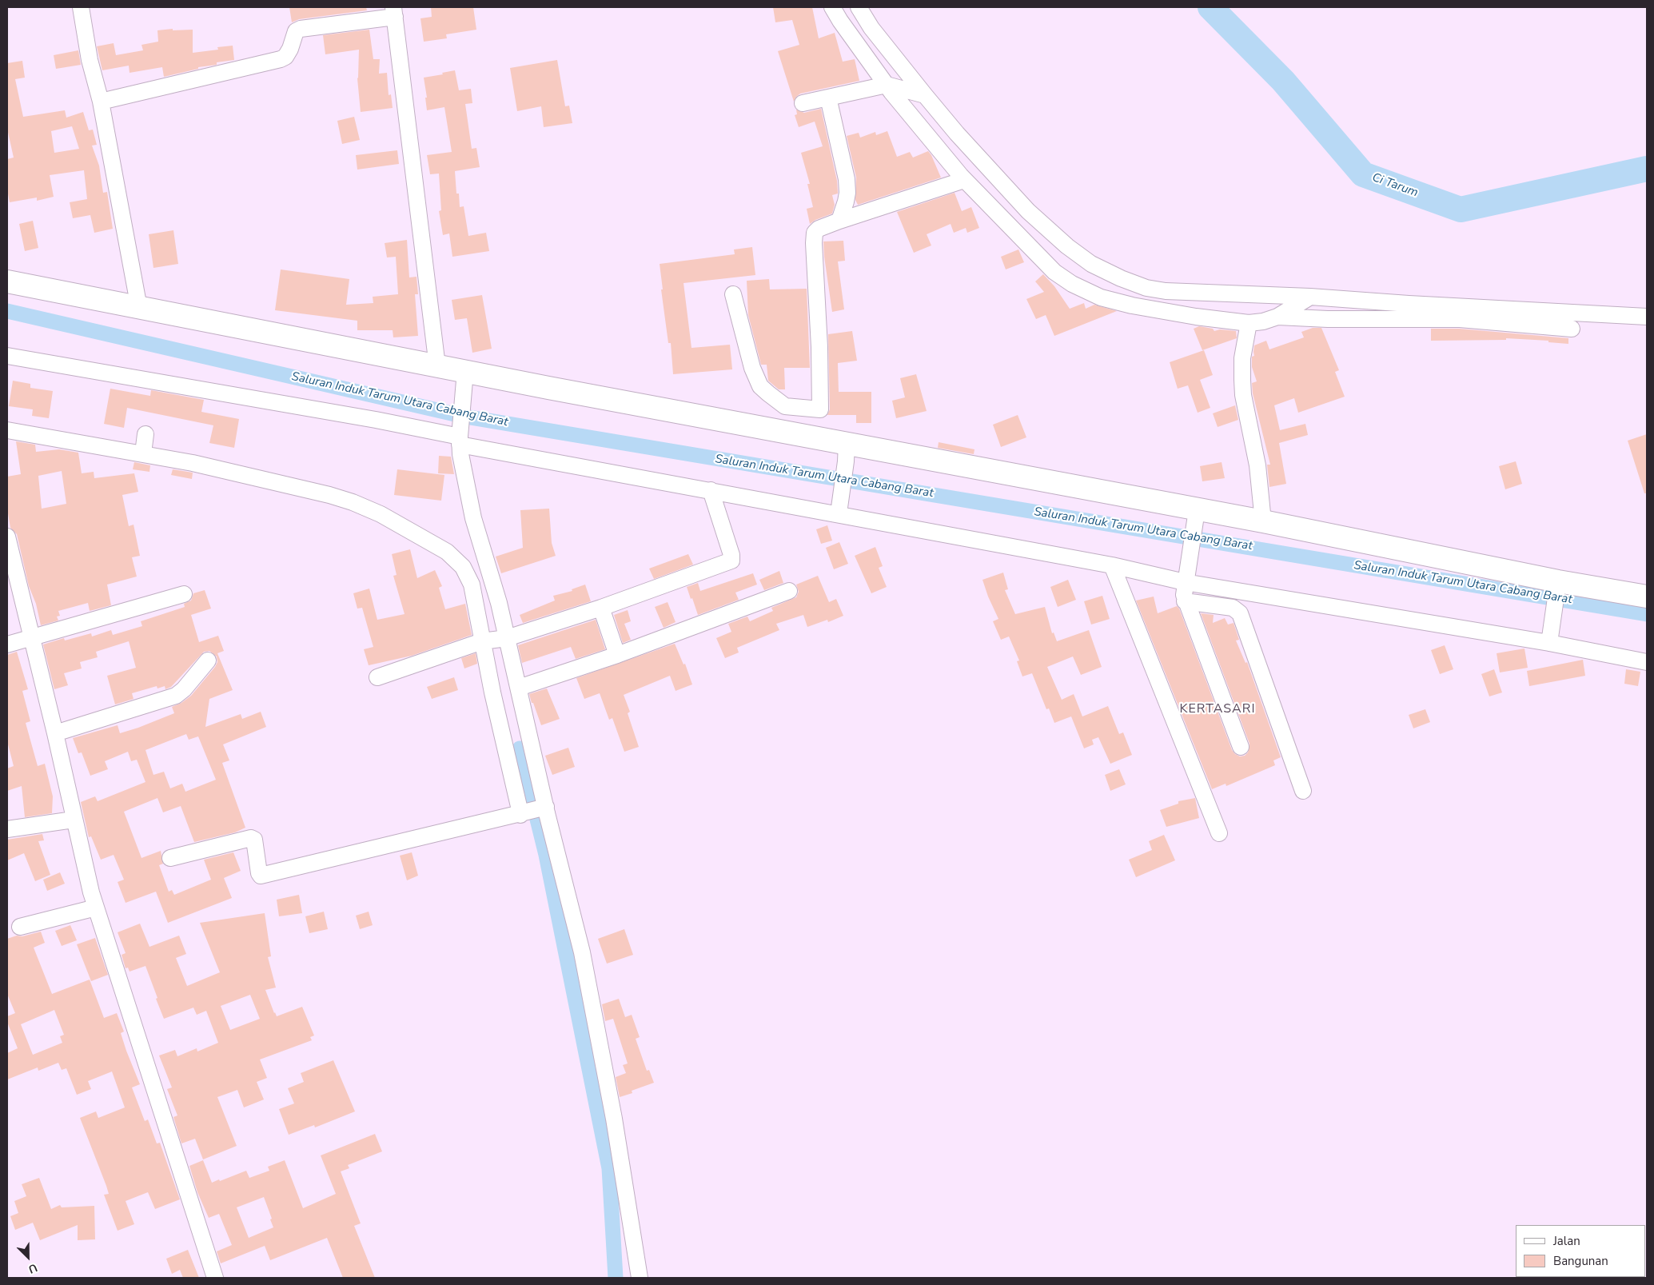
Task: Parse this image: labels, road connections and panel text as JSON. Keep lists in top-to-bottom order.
{
  "districts": ["KERTASARI"],
  "water": ["Ci Tarum", "Saluran Induk Tarum Utara Cabang Barat"],
  "legend": ["Jalan", "Bangunan"],
  "north": "bottom right"
}
